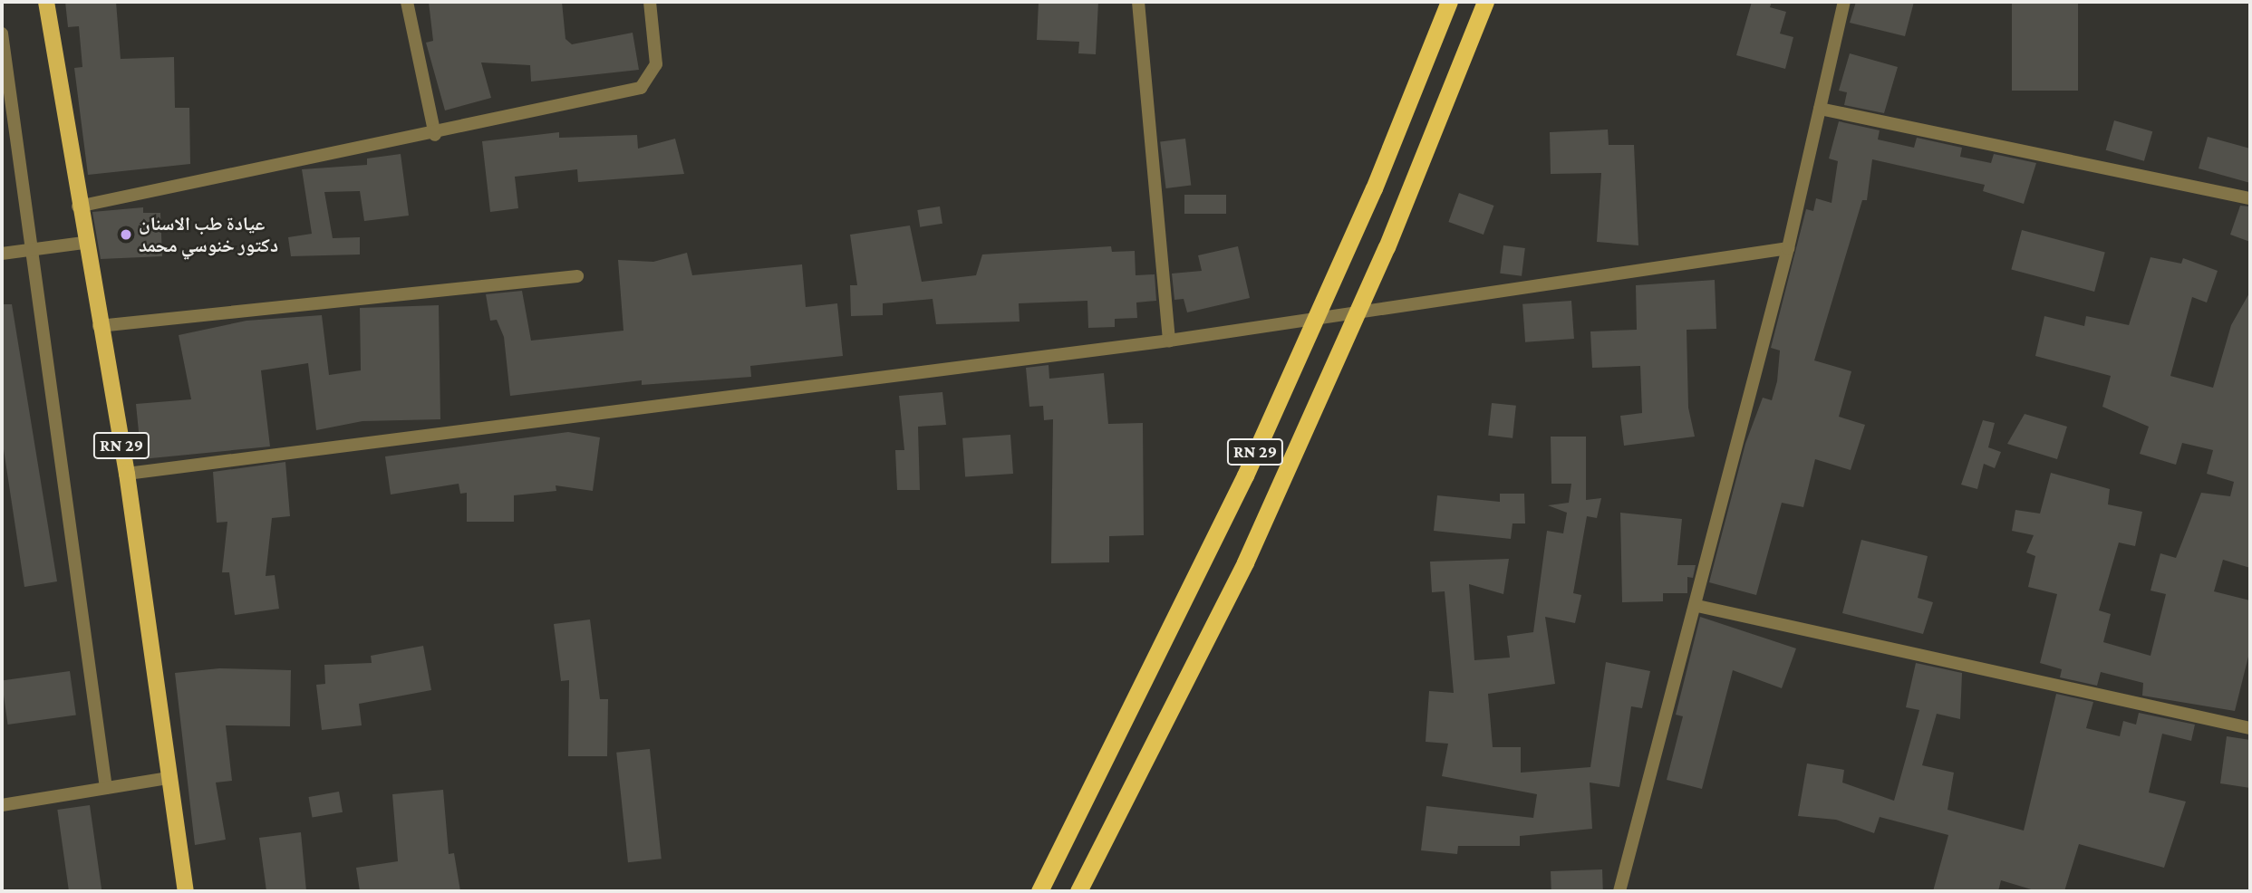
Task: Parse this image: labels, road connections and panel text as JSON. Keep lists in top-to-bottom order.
{
  "streets": {
    "highway": ["RN 29"]
  },
  "places": ["عيادة طب الاسنان دكتور خنوسي محمد"]
}
